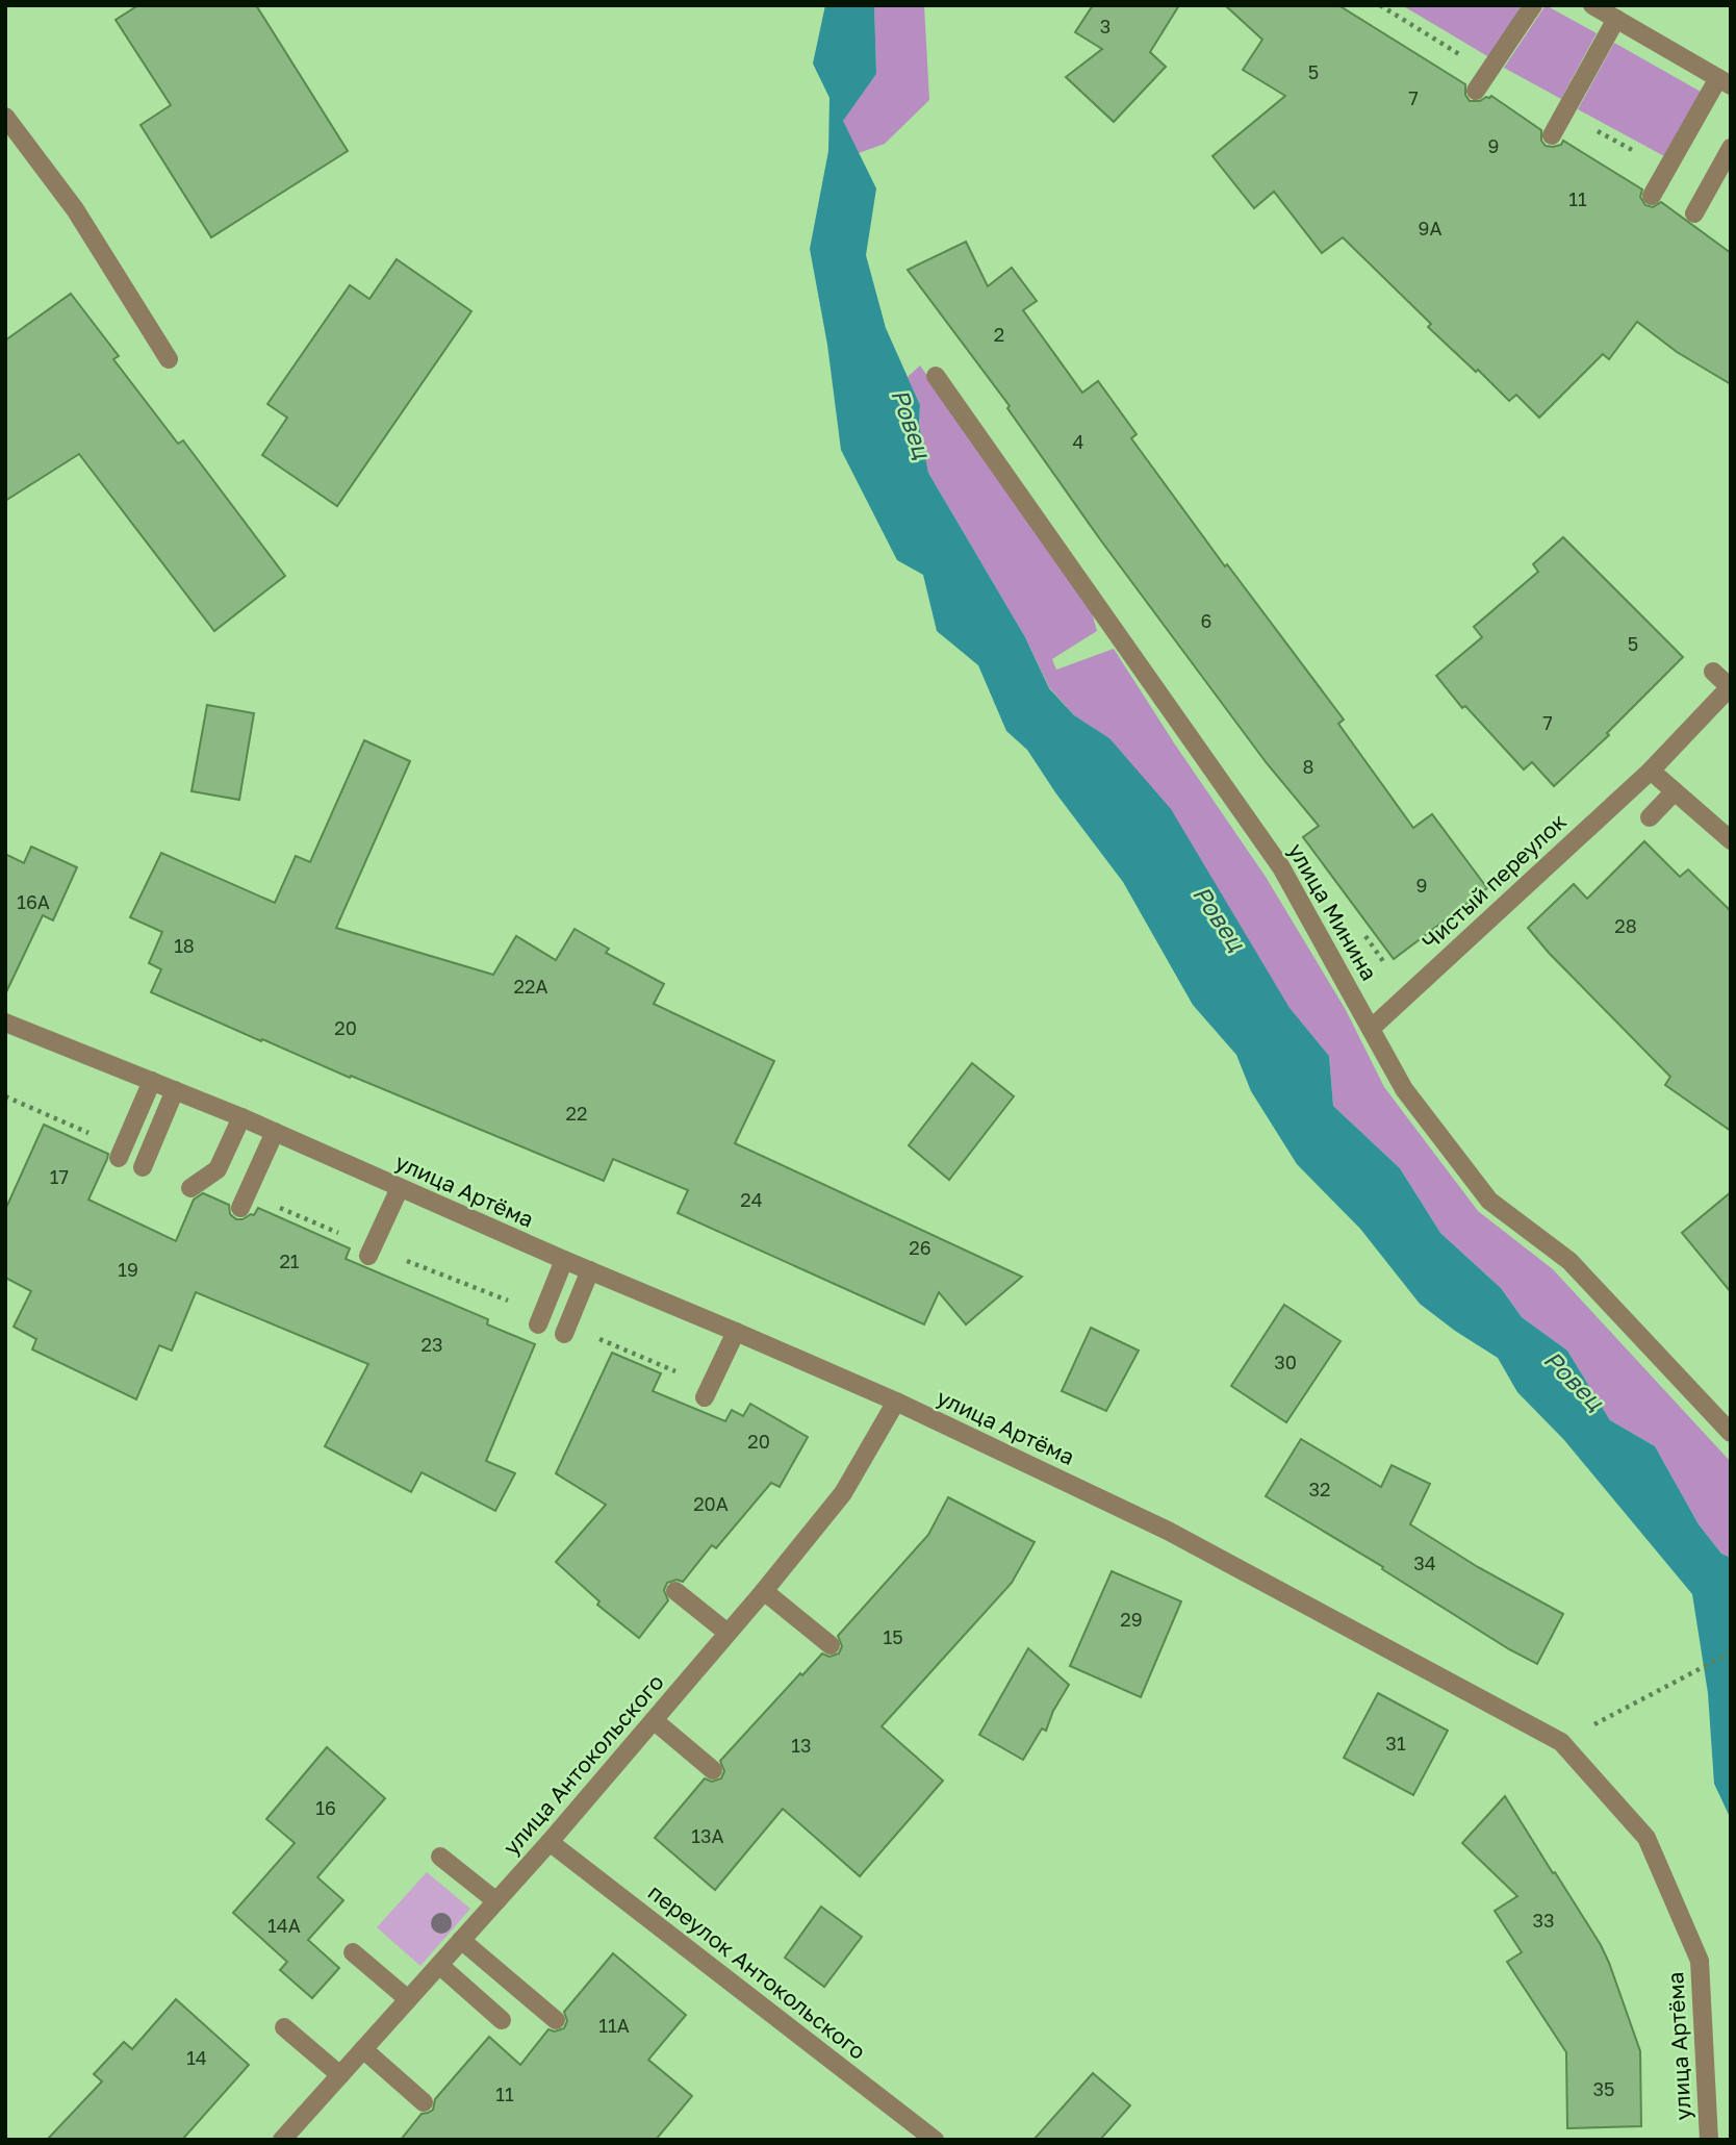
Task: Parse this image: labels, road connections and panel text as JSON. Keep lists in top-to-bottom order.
{
  "streets": {
    "street": [
      "Чистый переулок",
      "улица Минина",
      "улица Артёма",
      "улица Антокольского",
      "переулок Антокольского"
    ]
  },
  "crossings": [
    ["Чистый переулок", "улица Минина"],
    ["улица Артёма", "улица Антокольского"],
    ["улица Антокольского", "переулок Антокольского"]
  ],
  "water": ["Ровец"],
  "house_numbers": [
    "3",
    "5",
    "7",
    "9",
    "11",
    "9А",
    "2",
    "4",
    "6",
    "5",
    "7",
    "8",
    "9",
    "16А",
    "28",
    "18",
    "22А",
    "20",
    "22",
    "17",
    "24",
    "26",
    "21",
    "19",
    "23",
    "30",
    "20",
    "32",
    "20А",
    "34",
    "29",
    "15",
    "31",
    "13",
    "16",
    "13А",
    "33",
    "14А",
    "11А",
    "14",
    "35",
    "11"
  ]
}
